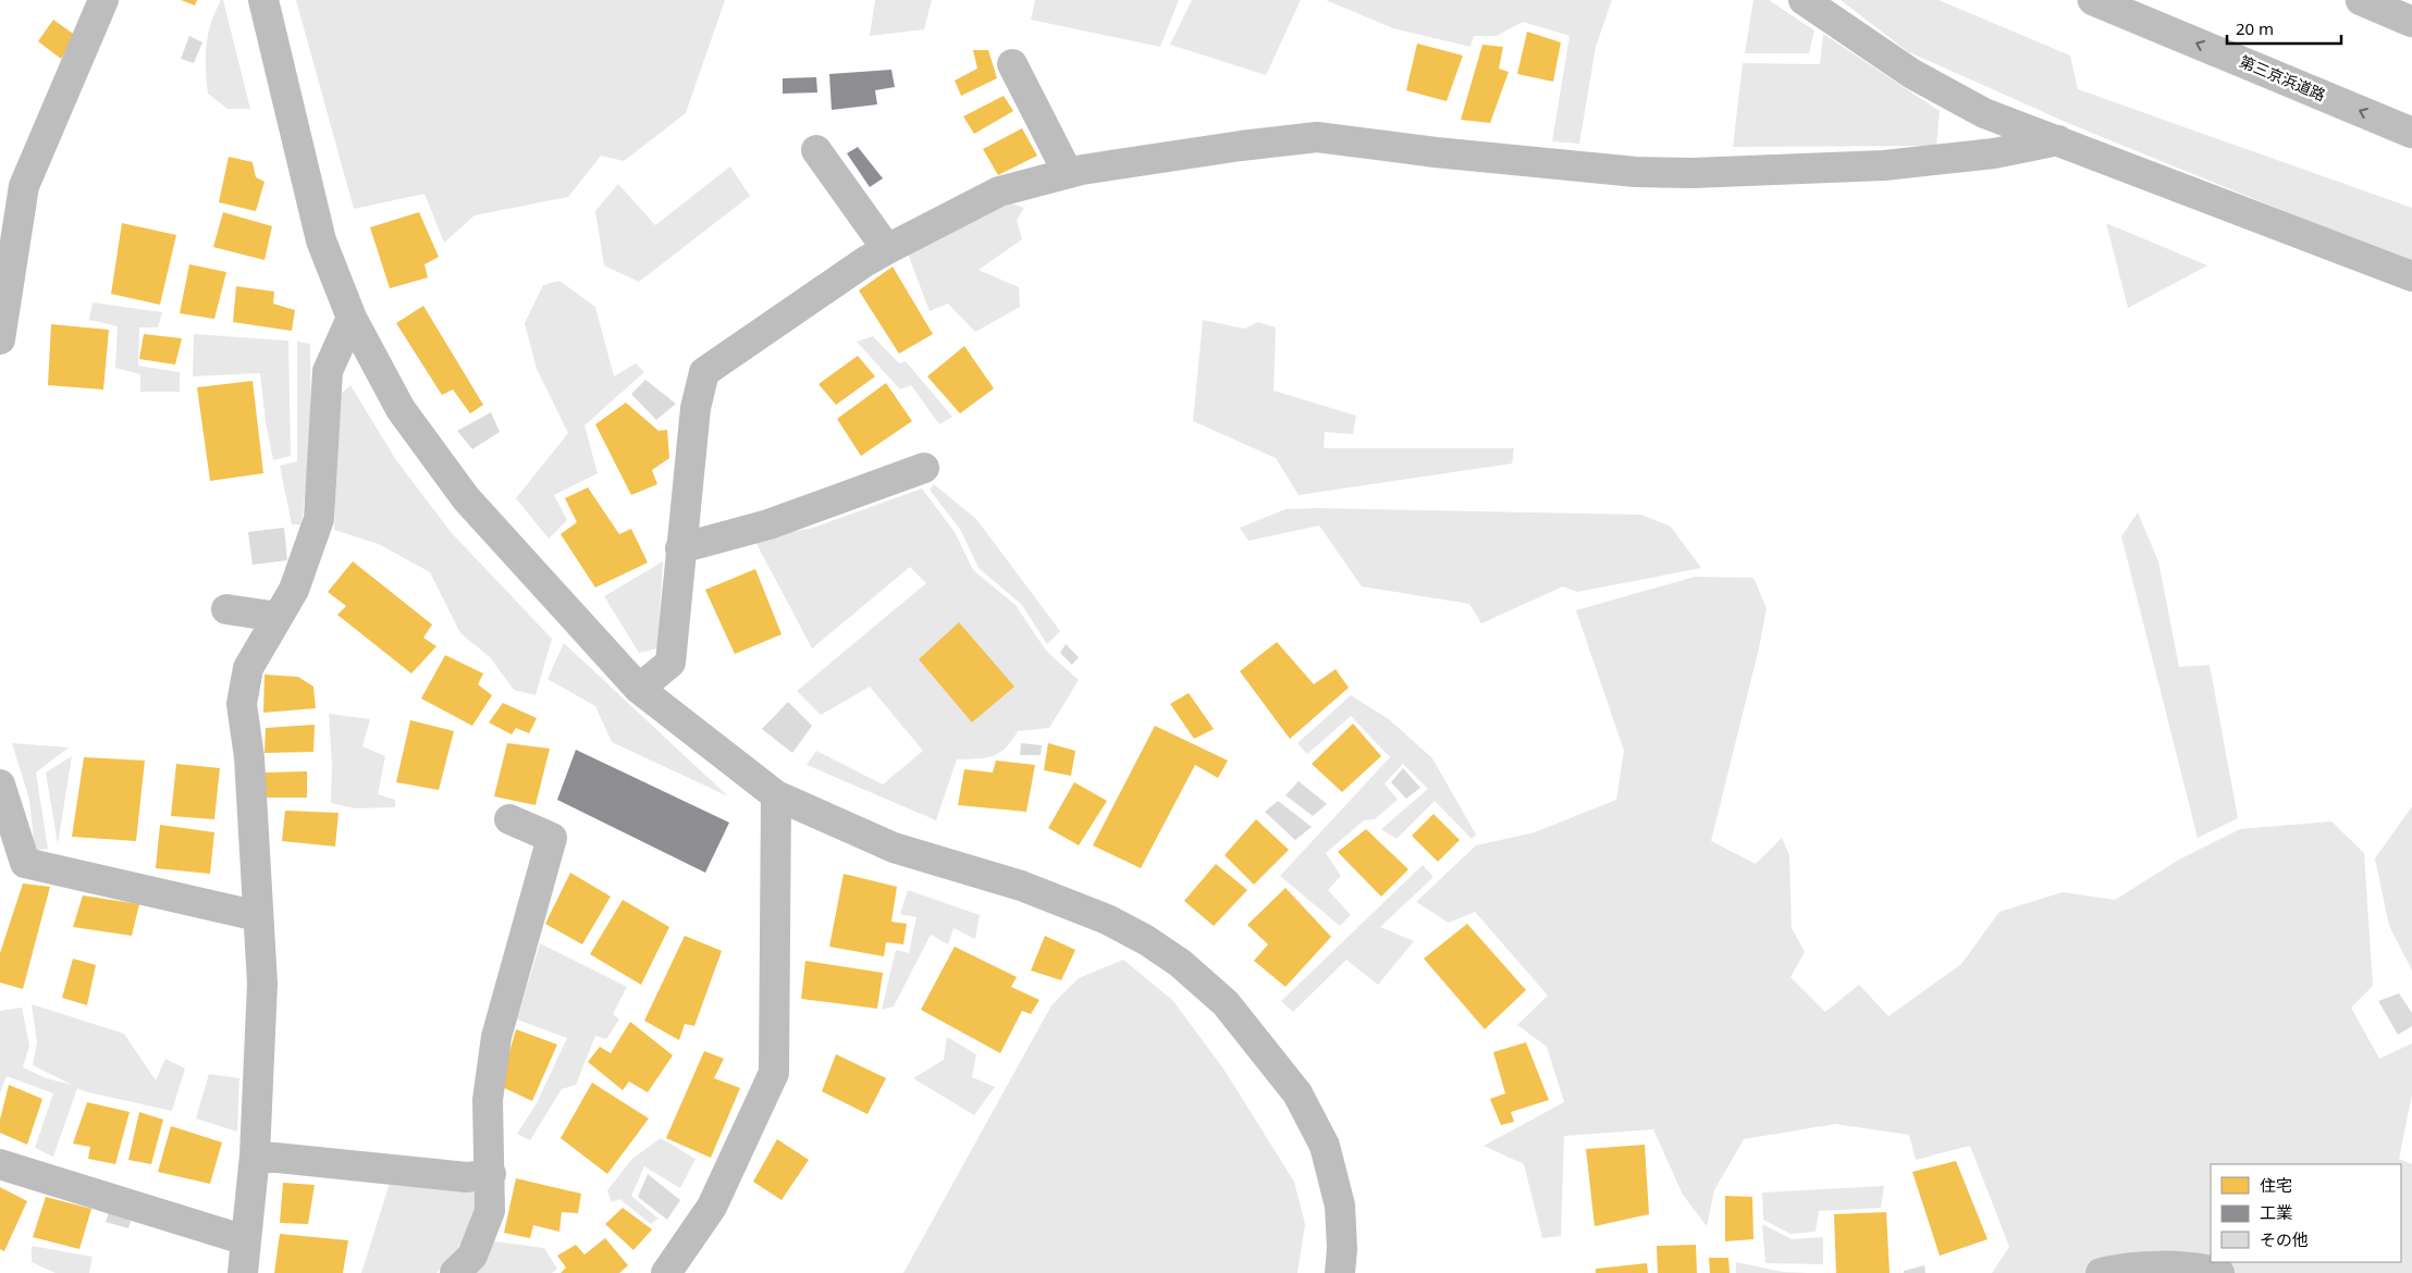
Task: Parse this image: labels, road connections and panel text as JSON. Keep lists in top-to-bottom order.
{
  "streets": {
    "main road": ["第三京浜道路"]
  },
  "legend": ["住宅", "工業", "その他"],
  "scale_bar": "20 m"
}
